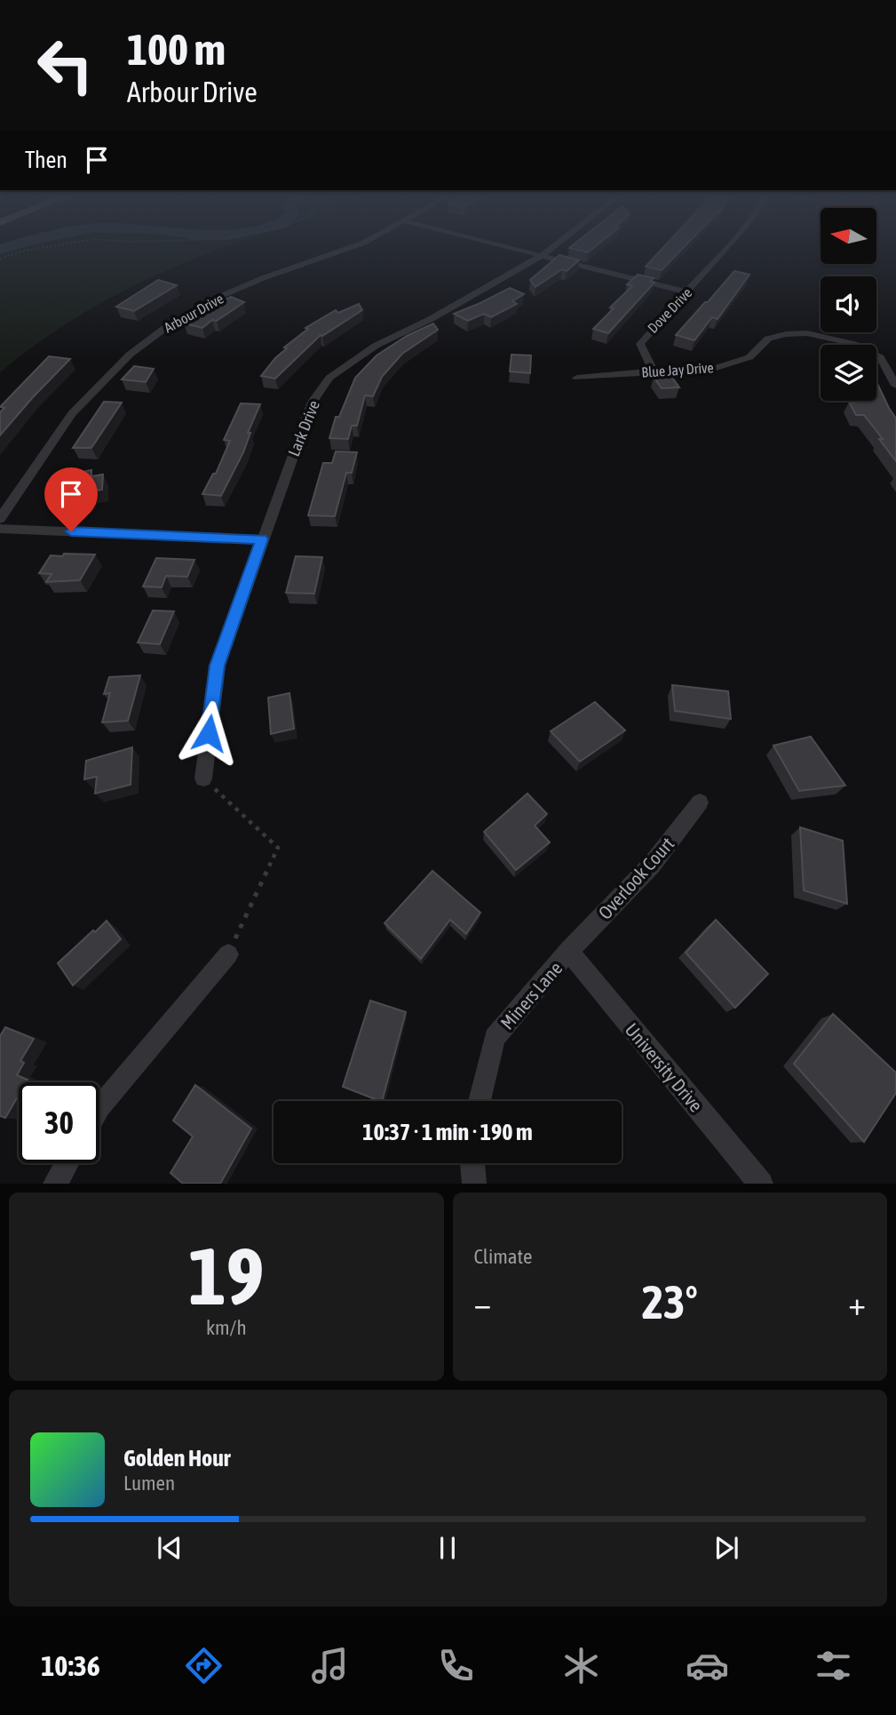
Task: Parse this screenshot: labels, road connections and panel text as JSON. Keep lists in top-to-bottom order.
{
  "streets": {
    "street": [
      "Dove Drive",
      "Arbour Drive",
      "Blue Jay Drive",
      "Lark Drive",
      "Overlook Court",
      "Miners Lane",
      "University Drive"
    ]
  },
  "crossings": [
    ["Dove Drive", "Blue Jay Drive"],
    ["Overlook Court", "Miners Lane"],
    ["Overlook Court", "University Drive"],
    ["Miners Lane", "University Drive"]
  ],
  "north": "left",
  "page": {
    "turn": ["100 m", "Arbour Drive"],
    "then": "Then",
    "limit": "30",
    "trip": "10:37 · 1 min · 190 m",
    "tile": [
      ["19", "km/h"],
      "Climate"
    ],
    "heat": ["−", "23°", "+"],
    "song": ["Golden Hour", "Lumen"],
    "tabs": "10:36"
  }
}
